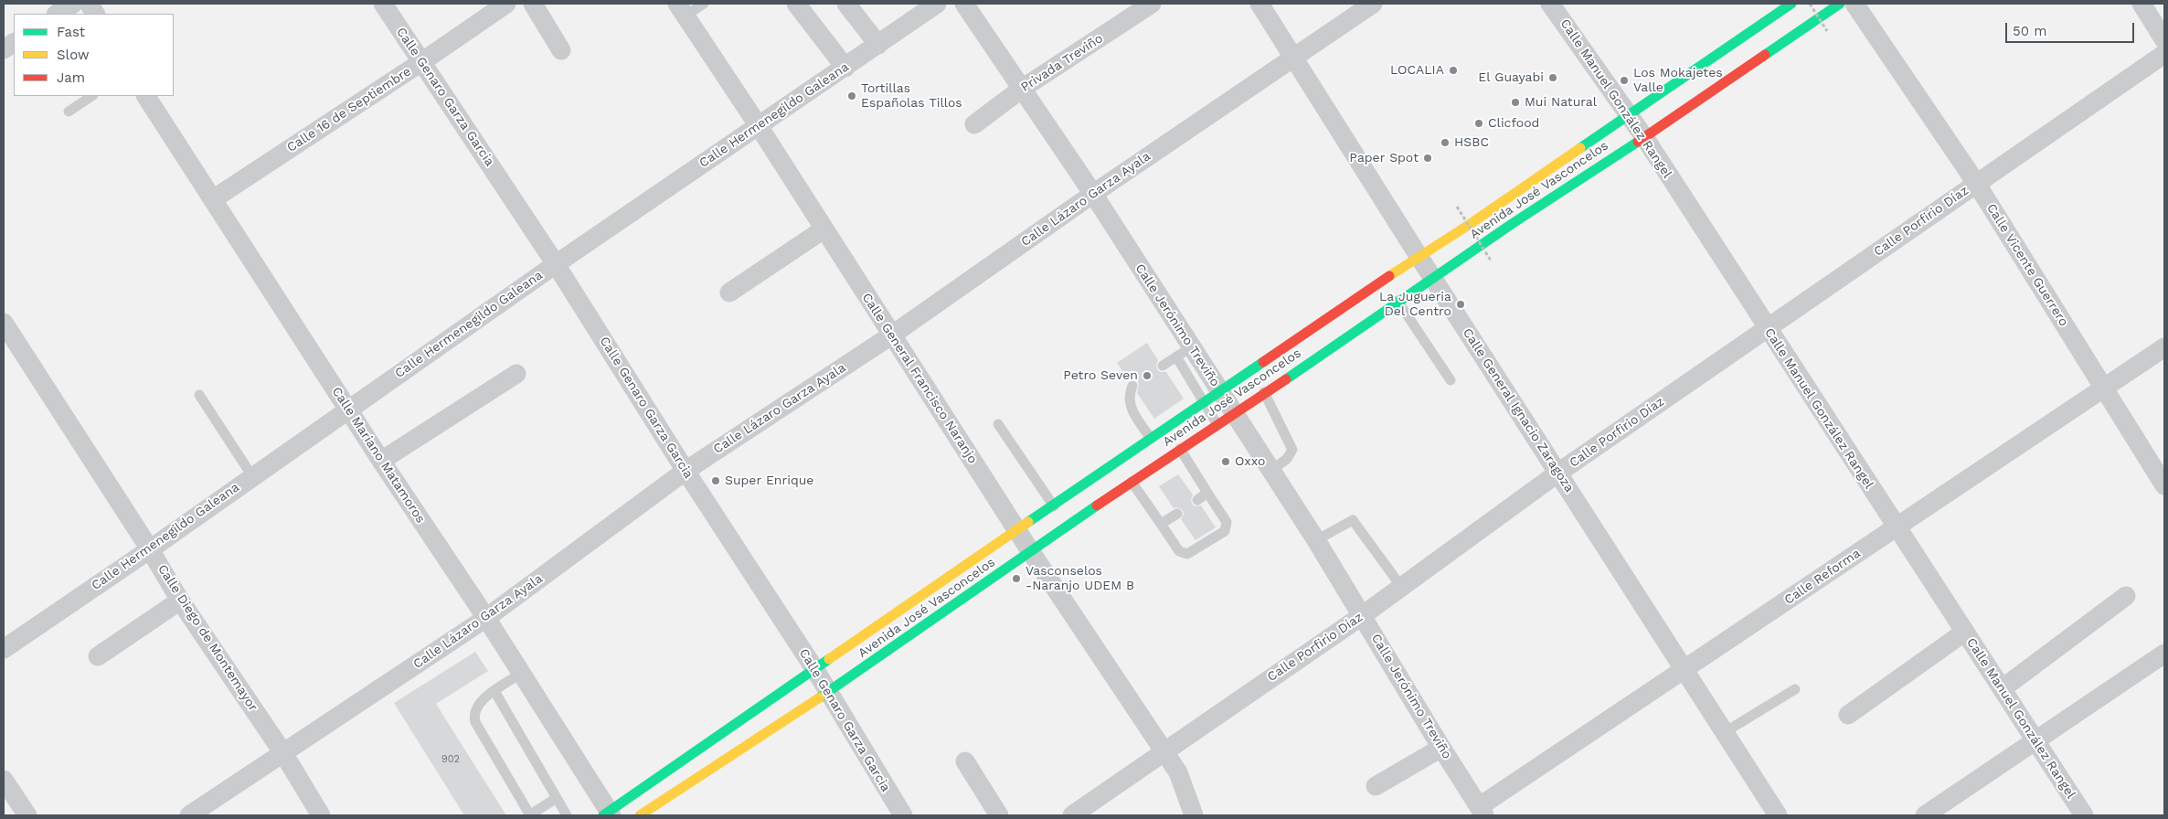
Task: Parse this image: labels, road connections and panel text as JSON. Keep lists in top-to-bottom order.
{
  "streets": {
    "main road": ["Avenida José Vasconcelos"],
    "street": [
      "Privada Treviño",
      "Calle Genaro Garza Garcia",
      "Calle Manuel González Rangel",
      "Calle 16 de Septiembre",
      "Calle Hermenegildo Galeana",
      "Calle Lázaro Garza Ayala",
      "Calle Porfirio Díaz",
      "Calle Vicente Guerrero",
      "Calle Jerónimo Treviño",
      "Calle General Francisco Naranjo",
      "Calle General Ignacio Zaragoza",
      "Calle Mariano Matamoros",
      "Calle Reforma",
      "Calle Diego de Montemayor"
    ]
  },
  "crossings": [
    ["Privada Treviño", "Calle Jerónimo Treviño"],
    ["Calle Genaro Garza Garcia", "Calle 16 de Septiembre"],
    ["Calle Genaro Garza Garcia", "Calle Hermenegildo Galeana"],
    ["Calle Genaro Garza Garcia", "Avenida José Vasconcelos"],
    ["Calle Genaro Garza Garcia", "Calle Lázaro Garza Ayala"],
    ["Calle Manuel González Rangel", "Avenida José Vasconcelos"],
    ["Calle Manuel González Rangel", "Calle Porfirio Díaz"],
    ["Calle Manuel González Rangel", "Calle Reforma"],
    ["Calle 16 de Septiembre", "Calle Mariano Matamoros"],
    ["Calle Hermenegildo Galeana", "Calle General Francisco Naranjo"],
    ["Calle Hermenegildo Galeana", "Calle Mariano Matamoros"],
    ["Calle Hermenegildo Galeana", "Calle Diego de Montemayor"],
    ["Avenida José Vasconcelos", "Calle Jerónimo Treviño"],
    ["Avenida José Vasconcelos", "Calle General Francisco Naranjo"],
    ["Avenida José Vasconcelos", "Calle General Ignacio Zaragoza"],
    ["Avenida José Vasconcelos", "Calle Mariano Matamoros"],
    ["Calle Lázaro Garza Ayala", "Calle Jerónimo Treviño"],
    ["Calle Lázaro Garza Ayala", "Calle General Francisco Naranjo"],
    ["Calle Lázaro Garza Ayala", "Calle General Ignacio Zaragoza"],
    ["Calle Lázaro Garza Ayala", "Calle Mariano Matamoros"],
    ["Calle Lázaro Garza Ayala", "Calle Diego de Montemayor"],
    ["Calle Porfirio Díaz", "Calle Vicente Guerrero"],
    ["Calle Porfirio Díaz", "Calle Jerónimo Treviño"],
    ["Calle Porfirio Díaz", "Calle General Francisco Naranjo"],
    ["Calle Porfirio Díaz", "Calle General Ignacio Zaragoza"],
    ["Calle Vicente Guerrero", "Calle Reforma"],
    ["Calle Jerónimo Treviño", "Calle Reforma"],
    ["Calle General Ignacio Zaragoza", "Calle Reforma"]
  ],
  "places": [
    "LOCALIA",
    "El Guayabi",
    "Los Mokajetes Valle",
    "Tortillas Españolas Tillos",
    "Mui Natural",
    "Clicfood",
    "HSBC",
    "Paper Spot",
    "La Jugueria Del Centro",
    "Petro Seven",
    "Oxxo",
    "Super Enrique",
    "Vasconselos -Naranjo UDEM B"
  ],
  "house_numbers": ["902"],
  "legend": ["Fast", "Slow", "Jam"],
  "scale_bar": "50 m"
}
